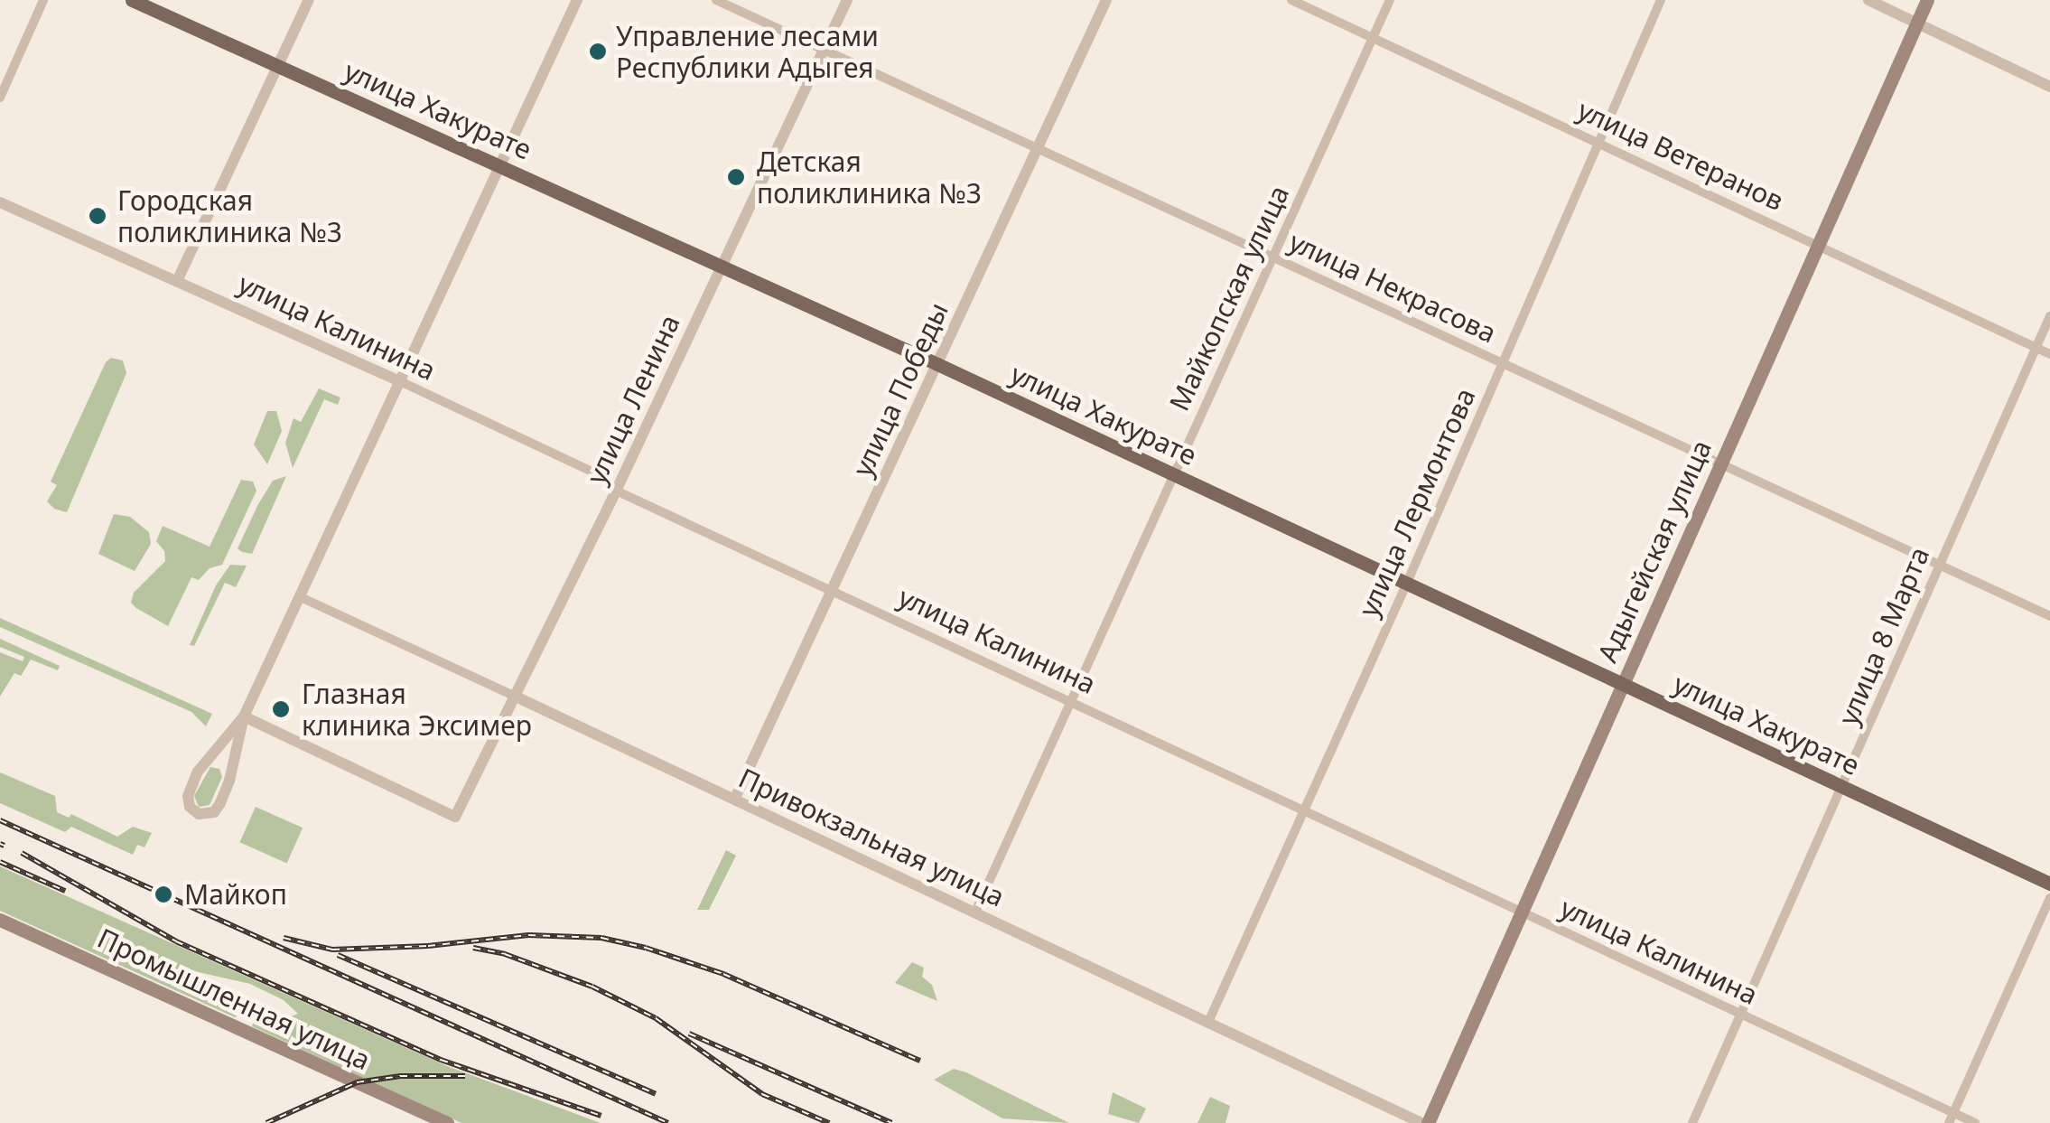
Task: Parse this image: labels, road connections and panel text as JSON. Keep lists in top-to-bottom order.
{
  "streets": {
    "main road": ["улица Хакурате", "Адыгейская улица", "Промышленная улица"],
    "street": [
      "улица Ветеранов",
      "улица Некрасова",
      "Майкопская улица",
      "улица Калинина",
      "улица Победы",
      "улица Ленина",
      "улица Лермонтова",
      "улица 8 Марта",
      "Привокзальная улица"
    ]
  },
  "crossings": [
    ["улица Хакурате", "Майкопская улица"],
    ["улица Хакурате", "улица Победы"],
    ["улица Хакурате", "улица Ленина"],
    ["улица Хакурате", "улица Лермонтова"],
    ["улица Хакурате", "Адыгейская улица"],
    ["улица Хакурате", "улица 8 Марта"],
    ["улица Ветеранов", "Майкопская улица"],
    ["улица Ветеранов", "улица Лермонтова"],
    ["улица Ветеранов", "Адыгейская улица"],
    ["улица Ветеранов", "улица 8 Марта"],
    ["улица Некрасова", "Майкопская улица"],
    ["улица Некрасова", "улица Победы"],
    ["улица Некрасова", "улица Ленина"],
    ["улица Некрасова", "улица Лермонтова"],
    ["улица Некрасова", "Адыгейская улица"],
    ["улица Некрасова", "улица 8 Марта"],
    ["Майкопская улица", "улица Калинина"],
    ["Майкопская улица", "Привокзальная улица"],
    ["улица Калинина", "улица Победы"],
    ["улица Калинина", "улица Ленина"],
    ["улица Калинина", "улица Лермонтова"],
    ["улица Калинина", "Адыгейская улица"],
    ["улица Калинина", "улица 8 Марта"],
    ["улица Победы", "Привокзальная улица"],
    ["улица Ленина", "Привокзальная улица"],
    ["улица Лермонтова", "Привокзальная улица"],
    ["Адыгейская улица", "Привокзальная улица"]
  ],
  "places": [
    "Управление лесами Республики Адыгея",
    "Детская поликлиника №3",
    "Городская поликлиника №3",
    "Глазная клиника Эксимер",
    "Майкоп"
  ]
}
